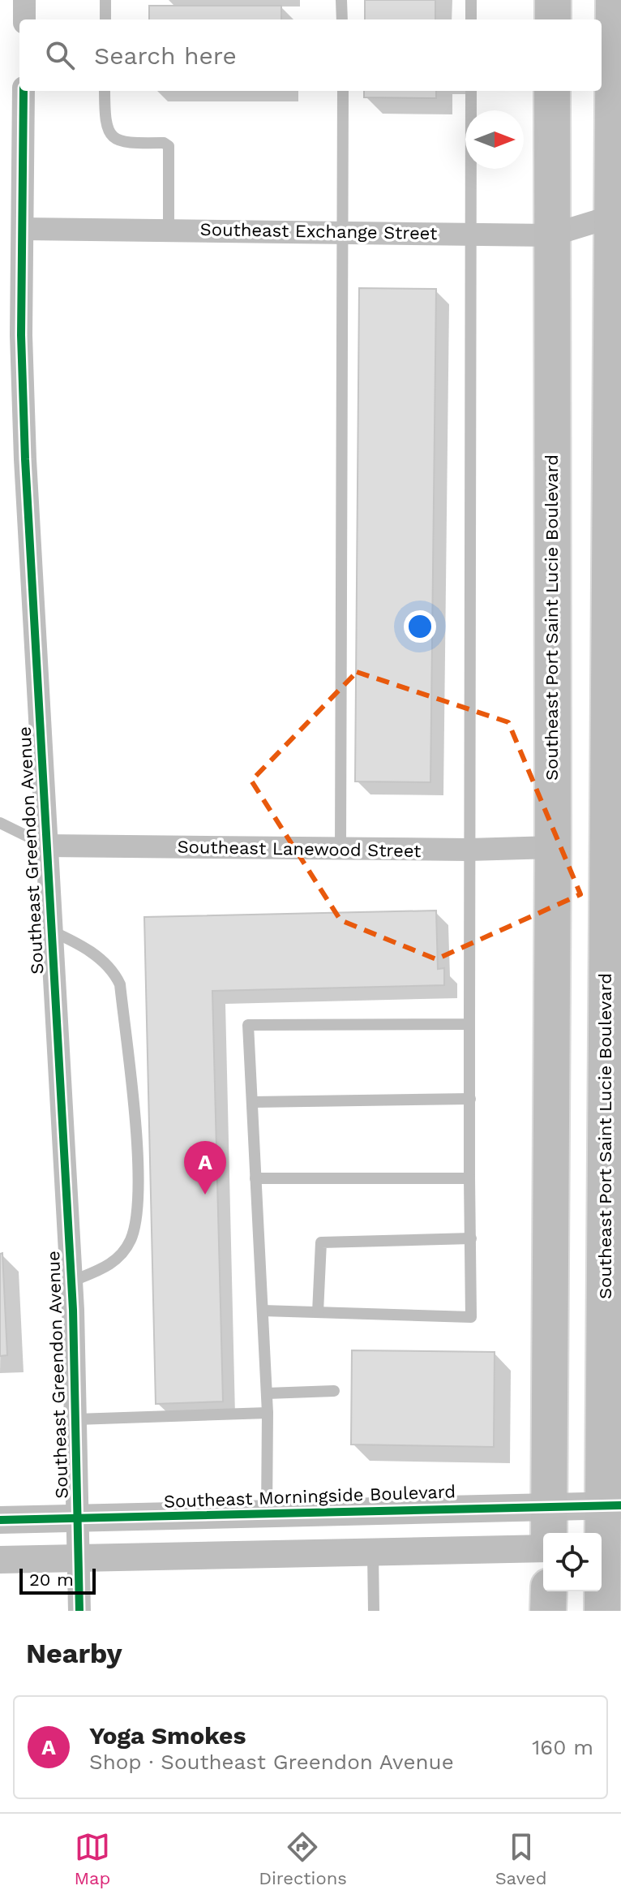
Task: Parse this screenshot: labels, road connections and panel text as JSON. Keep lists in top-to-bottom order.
{
  "streets": {
    "main road": ["Southeast Port Saint Lucie Boulevard"],
    "street": [
      "Southeast Exchange Street",
      "Southeast Lanewood Street",
      "Southeast Greendon Avenue",
      "Southeast Morningside Boulevard"
    ]
  },
  "crossings": [
    ["Southeast Exchange Street", "Southeast Port Saint Lucie Boulevard"],
    ["Southeast Exchange Street", "Southeast Greendon Avenue"],
    ["Southeast Port Saint Lucie Boulevard", "Southeast Lanewood Street"],
    ["Southeast Port Saint Lucie Boulevard", "Southeast Morningside Boulevard"],
    ["Southeast Lanewood Street", "Southeast Greendon Avenue"],
    ["Southeast Greendon Avenue", "Southeast Morningside Boulevard"]
  ],
  "scale_bar": "20 m",
  "north": "right",
  "page": {
    "search": "Search here",
    "pins": "A",
    "scale": "20 m",
    "heading": "Nearby",
    "list": [
      {
        "mark": "A",
        "name": "Yoga Smokes",
        "note": "Shop · Southeast Greendon Avenue",
        "value": "160 m"
      }
    ],
    "nav": ["Map", "Directions", "Saved"]
  }
}
